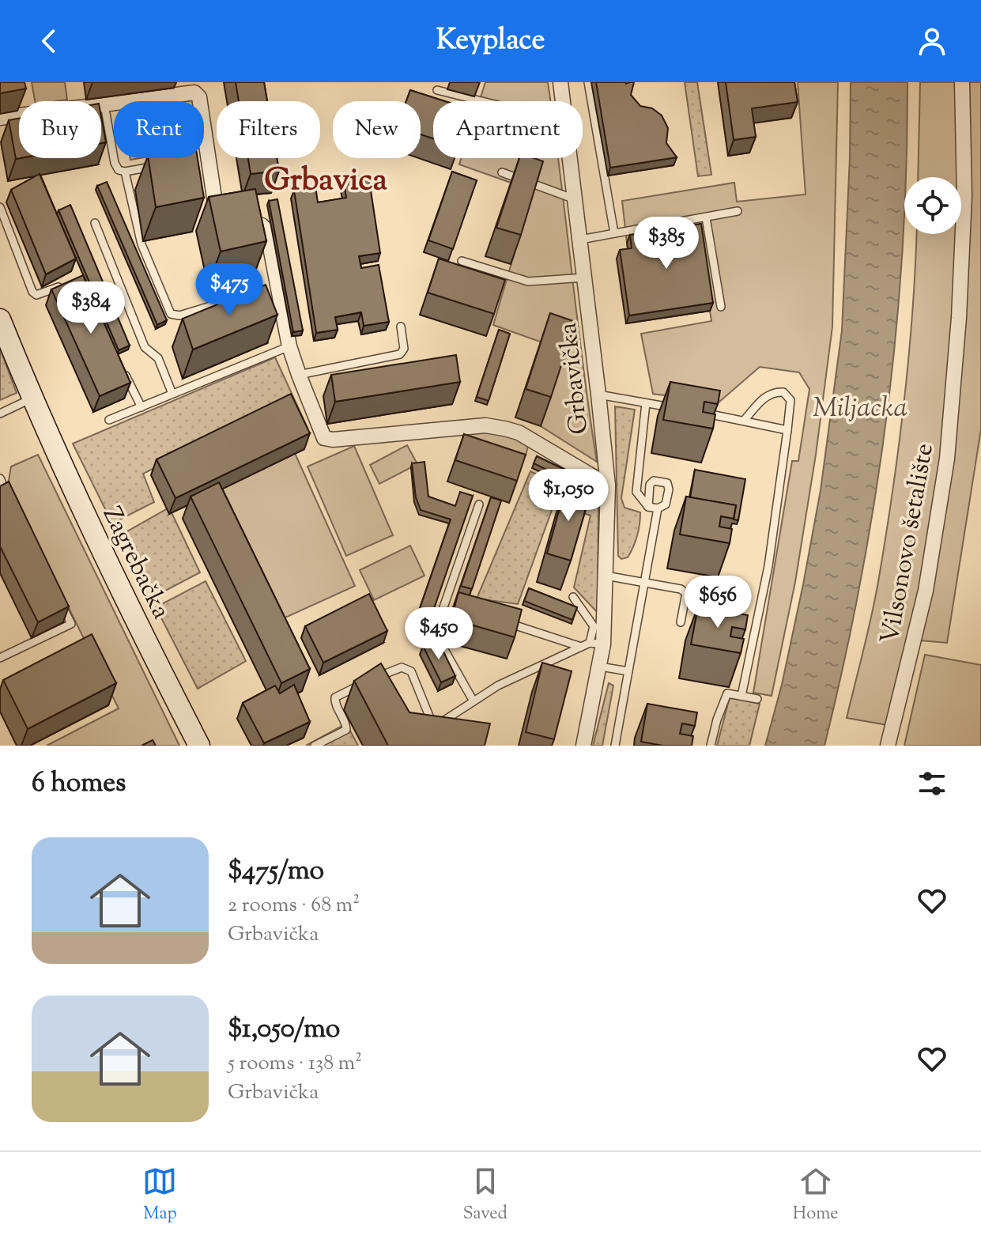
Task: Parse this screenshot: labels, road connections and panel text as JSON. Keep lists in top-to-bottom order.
{
  "streets": {
    "main road": ["Zagrebačka"],
    "street": ["Grbavička", "Vilsonovo šetalište"]
  },
  "districts": ["Grbavica"],
  "water": ["Miljacka"],
  "page": {
    "header": "Keyplace",
    "chip": [
      "Buy",
      "Rent",
      "Filters",
      "New",
      "Apartment"
    ],
    "price": [
      "$385",
      "$475",
      "$384",
      "$1,050",
      "$656",
      "$450"
    ],
    "heading": "6 homes",
    "list": [
      {
        "name": "$475/mo",
        "note": "2 rooms · 68 m² · Grbavička"
      },
      {
        "name": "$1,050/mo",
        "note": "5 rooms · 138 m² · Grbavička"
      }
    ],
    "tabs": ["Map", "Saved", "Home"]
  }
}
